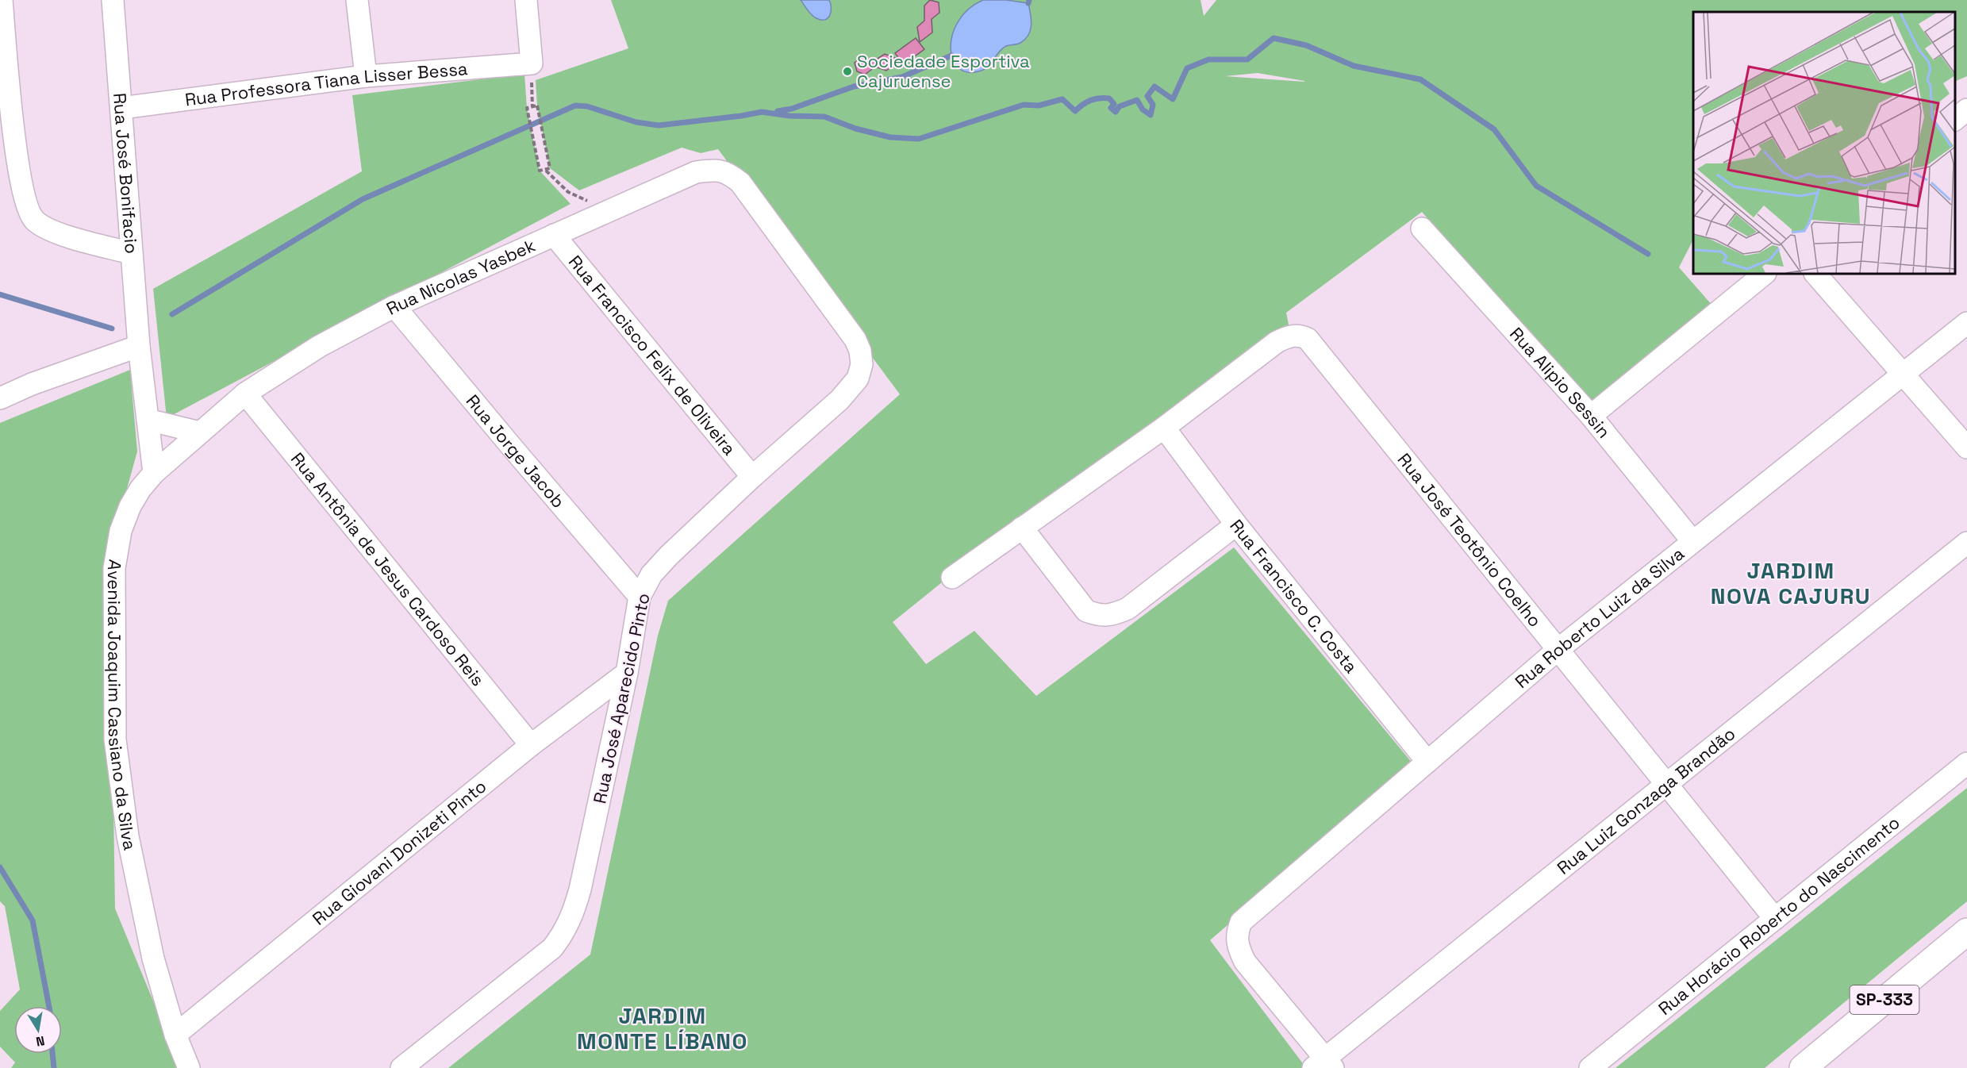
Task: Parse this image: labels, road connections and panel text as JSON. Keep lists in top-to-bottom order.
{
  "streets": {
    "main road": ["SP-333"],
    "street": [
      "Rua Professora Tiana Lisser Bessa",
      "Rua José Bonifacio",
      "Rua Nicolas Yasbek",
      "Rua Francisco Felix de Oliveira",
      "Rua Alipio Sessin",
      "Rua Jorge Jacob",
      "Rua José Teotônio Coelho",
      "Rua Antônia de Jesus Cardoso Reis",
      "Rua Francisco C. Costa",
      "Rua Roberto Luiz da Silva",
      "Rua José Aparecido Pinto",
      "Avenida Joaquim Cassiano da Silva",
      "Rua Luiz Gonzaga Brandão",
      "Rua Giovani Donizeti Pinto",
      "Rua Horácio Roberto do Nascimento"
    ]
  },
  "crossings": [
    ["Rua Professora Tiana Lisser Bessa", "Rua José Bonifacio"],
    ["Rua Nicolas Yasbek", "Rua Francisco Felix de Oliveira"],
    ["Rua Nicolas Yasbek", "Rua Jorge Jacob"],
    ["Rua Nicolas Yasbek", "Rua Antônia de Jesus Cardoso Reis"],
    ["Rua Nicolas Yasbek", "Rua José Aparecido Pinto"],
    ["Rua Nicolas Yasbek", "Avenida Joaquim Cassiano da Silva"],
    ["Rua Francisco Felix de Oliveira", "Rua José Aparecido Pinto"],
    ["Rua Alipio Sessin", "Rua Roberto Luiz da Silva"],
    ["Rua Jorge Jacob", "Rua José Aparecido Pinto"],
    ["Rua José Teotônio Coelho", "Rua Francisco C. Costa"],
    ["Rua José Teotônio Coelho", "Rua Roberto Luiz da Silva"],
    ["Rua José Teotônio Coelho", "Rua Luiz Gonzaga Brandão"],
    ["Rua José Teotônio Coelho", "Rua Horácio Roberto do Nascimento"],
    ["Rua Antônia de Jesus Cardoso Reis", "Rua Giovani Donizeti Pinto"],
    ["Rua Francisco C. Costa", "Rua Roberto Luiz da Silva"],
    ["Rua Roberto Luiz da Silva", "Rua Luiz Gonzaga Brandão"],
    ["Rua José Aparecido Pinto", "Rua Giovani Donizeti Pinto"],
    ["Avenida Joaquim Cassiano da Silva", "Rua Giovani Donizeti Pinto"]
  ],
  "districts": ["JARDIM NOVA CAJURU", "JARDIM MONTE LÍBANO"],
  "places": ["Sociedade Esportiva Cajuruense"],
  "north": "bottom"
}
